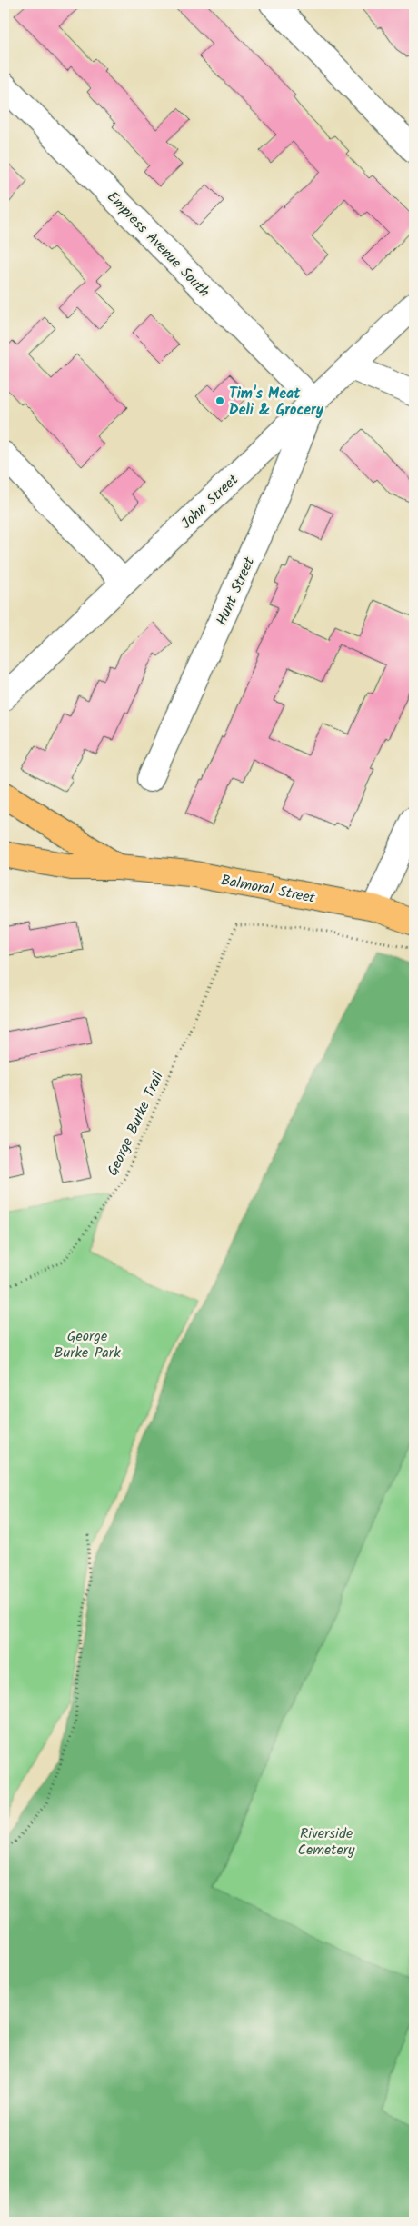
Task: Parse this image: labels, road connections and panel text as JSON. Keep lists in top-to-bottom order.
{
  "streets": {
    "main road": ["Balmoral Street"],
    "street": ["Empress Avenue South", "John Street", "Hunt Street"],
    "path": ["George Burke Trail"]
  },
  "crossings": [
    ["Empress Avenue South", "John Street"],
    ["Empress Avenue South", "Hunt Street"],
    ["John Street", "Hunt Street"]
  ],
  "parks": ["George Burke Park", "Riverside Cemetery"],
  "places": ["Tim's Meat Deli & Grocery"]
}
